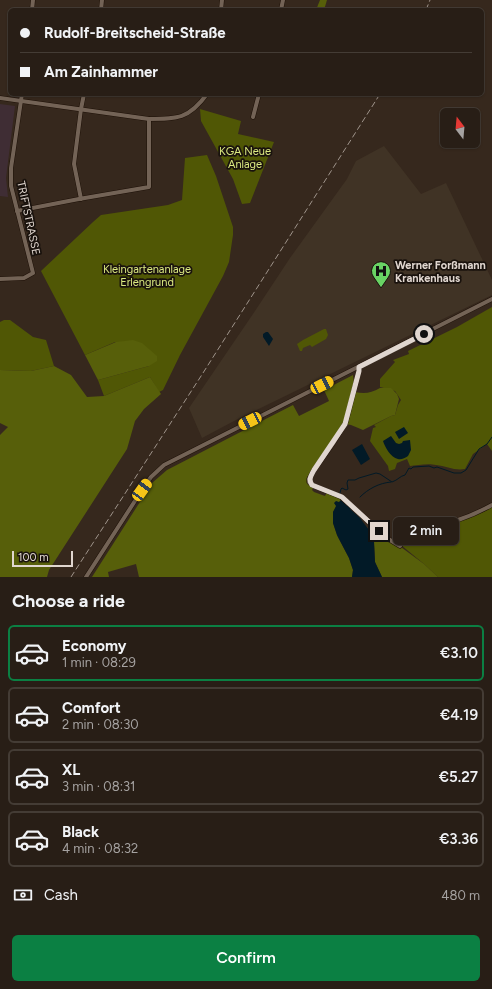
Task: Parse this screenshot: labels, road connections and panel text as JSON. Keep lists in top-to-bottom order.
{
  "streets": {
    "street": ["TRIFTSTRASSE"]
  },
  "parks": ["KGA Neue Anlage", "Kleingartenanlage Erlengrund"],
  "places": {
    "hospital": ["Werner Forßmann Krankenhaus"]
  },
  "scale_bar": "100 m",
  "north": "top",
  "page": {
    "banner": ["Rudolf-Breitscheid-Straße", "Am Zainhammer"],
    "bubble": "2 min",
    "scale": "100 m",
    "heading": "Choose a ride",
    "list": [
      {
        "name": "Economy",
        "note": "1 min · 08:29",
        "value": "€3.10"
      },
      {
        "name": "Comfort",
        "note": "2 min · 08:30",
        "value": "€4.19"
      },
      {
        "name": "XL",
        "note": "3 min · 08:31",
        "value": "€5.27"
      },
      {
        "name": "Black",
        "note": "4 min · 08:32",
        "value": "€3.36"
      }
    ],
    "pay": ["Cash", "480 m"],
    "buttons": "Confirm"
  }
}
